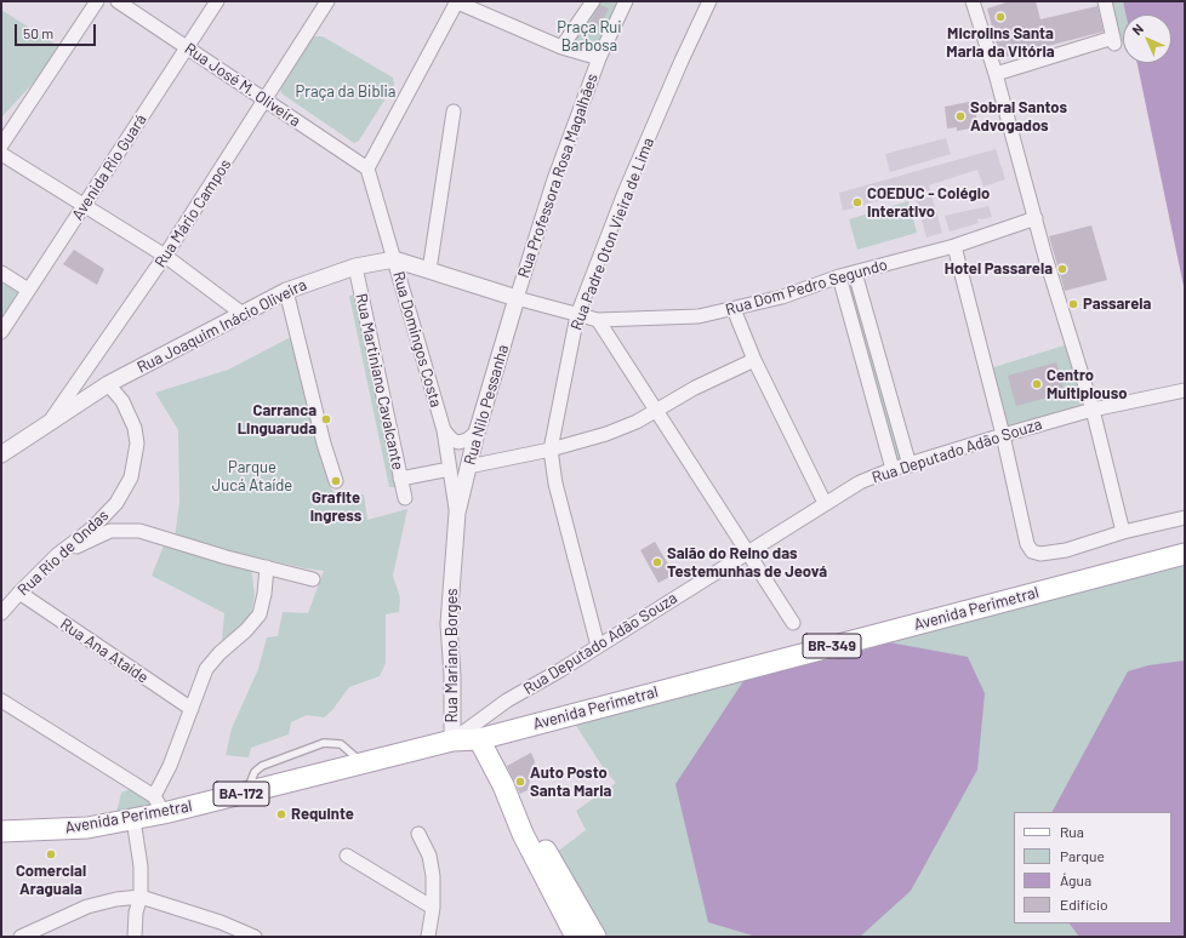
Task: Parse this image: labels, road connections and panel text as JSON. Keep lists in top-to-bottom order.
{
  "streets": {
    "main road": [
      "Avenida Perimetral",
      "BR-349",
      "Rua Mariano Borges",
      "BA-172"
    ],
    "street": [
      "Rua José M. Oliveira",
      "Avenida Rio Guará",
      "Rua Professora Rosa Magalhães",
      "Rua Mário Campos",
      "Rua Padre Oton Vieira de Lima",
      "Rua Dom Pedro Segundo",
      "Rua Joaquim Inácio Oliveira",
      "Rua Domingos Costa",
      "Rua Martiniano Cavalcante",
      "Rua Nilo Pessanha",
      "Rua Deputado Adão Souza",
      "Rua Rio de Ondas",
      "Rua Ana Ataíde"
    ]
  },
  "crossings": [
    ["Rua José M. Oliveira", "Avenida Rio Guará"],
    ["Rua José M. Oliveira", "Rua Mário Campos"],
    ["Rua José M. Oliveira", "Rua Domingos Costa"],
    ["Rua Professora Rosa Magalhães", "Rua Dom Pedro Segundo"],
    ["Rua Professora Rosa Magalhães", "Rua Joaquim Inácio Oliveira"],
    ["Rua Professora Rosa Magalhães", "Rua Nilo Pessanha"],
    ["Rua Mário Campos", "Rua Joaquim Inácio Oliveira"],
    ["Rua Padre Oton Vieira de Lima", "Rua Dom Pedro Segundo"],
    ["Rua Padre Oton Vieira de Lima", "Rua Deputado Adão Souza"],
    ["Rua Dom Pedro Segundo", "Rua Joaquim Inácio Oliveira"],
    ["Rua Dom Pedro Segundo", "Rua Nilo Pessanha"],
    ["Rua Joaquim Inácio Oliveira", "Rua Domingos Costa"],
    ["Rua Joaquim Inácio Oliveira", "Rua Martiniano Cavalcante"],
    ["Rua Joaquim Inácio Oliveira", "Rua Nilo Pessanha"],
    ["Rua Joaquim Inácio Oliveira", "Rua Rio de Ondas"],
    ["Rua Domingos Costa", "Rua Nilo Pessanha"],
    ["Rua Domingos Costa", "Rua Mariano Borges"],
    ["Rua Nilo Pessanha", "Rua Mariano Borges"],
    ["Rua Deputado Adão Souza", "Avenida Perimetral"],
    ["Rua Deputado Adão Souza", "Rua Mariano Borges"],
    ["Rua Rio de Ondas", "Rua Ana Ataíde"],
    ["Avenida Perimetral", "Rua Mariano Borges"]
  ],
  "parks": ["Praça Rui Barbosa", "Praça da Biblia", "Parque Jucá Ataíde"],
  "places": [
    "Microlins Santa Maria da Vitória",
    "Sobral Santos Advogados",
    "COEDUC - Colégio Interativo",
    "Hotel Passarela",
    "Passarela",
    "Centro Multiplouso",
    "Carranca Linguaruda",
    "Grafite ingress",
    "Salão do Reino das Testemunhas de Jeová",
    "Auto Posto Santa Maria",
    "Requinte",
    "Comercial Araguaia"
  ],
  "legend": [
    "Rua",
    "Parque",
    "Água",
    "Edifício"
  ],
  "scale_bar": "50 m",
  "north": "top left"
}
